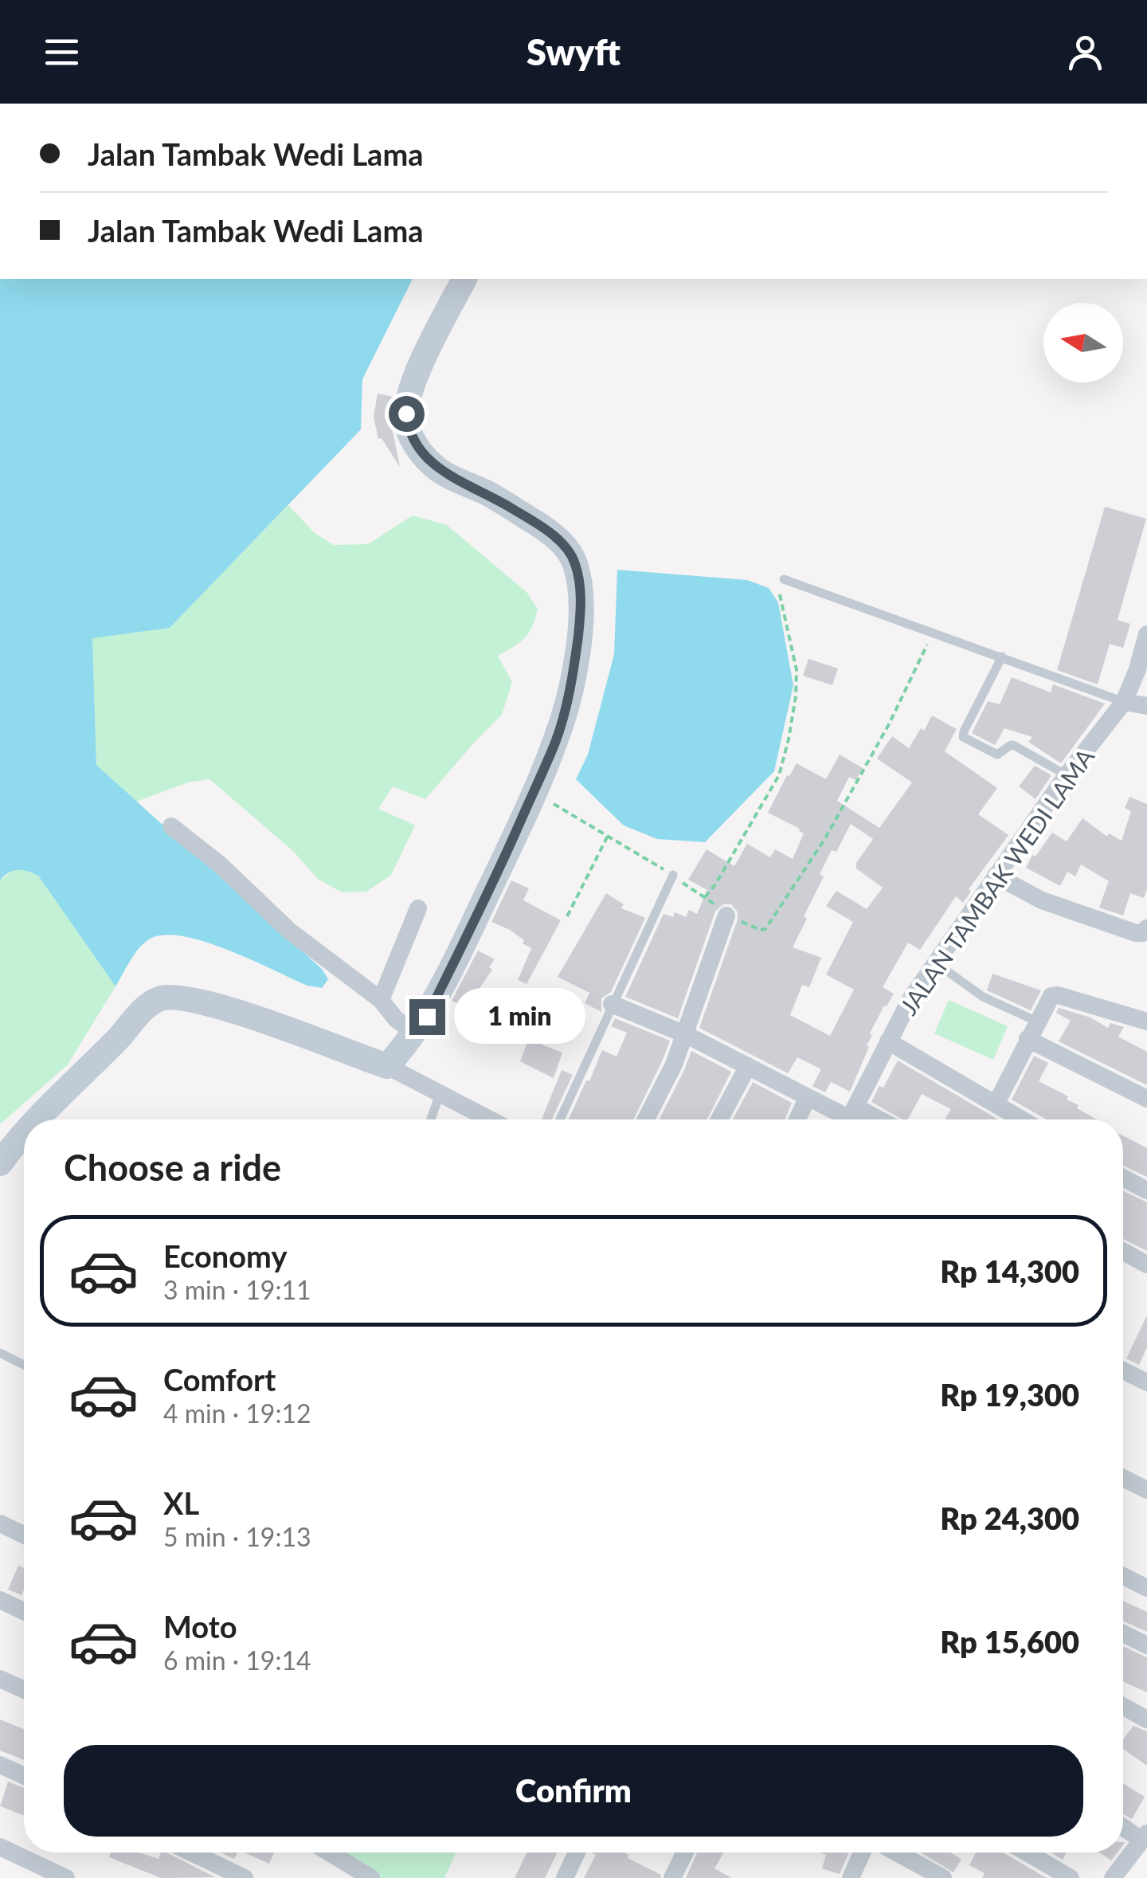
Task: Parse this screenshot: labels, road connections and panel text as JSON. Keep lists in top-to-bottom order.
{
  "streets": {
    "street": ["JALAN TAMBAK WEDI LAMA"]
  },
  "north": "left",
  "page": {
    "header": "Swyft",
    "banner": ["Jalan Tambak Wedi Lama", "Jalan Tambak Wedi Lama"],
    "bubble": "1 min",
    "heading": "Choose a ride",
    "list": [
      {
        "name": "Economy",
        "note": "3 min · 19:11",
        "value": "Rp 14,300"
      },
      {
        "name": "Comfort",
        "note": "4 min · 19:12",
        "value": "Rp 19,300"
      },
      {
        "name": "XL",
        "note": "5 min · 19:13",
        "value": "Rp 24,300"
      },
      {
        "name": "Moto",
        "note": "6 min · 19:14",
        "value": "Rp 15,600"
      }
    ],
    "buttons": "Confirm"
  }
}
